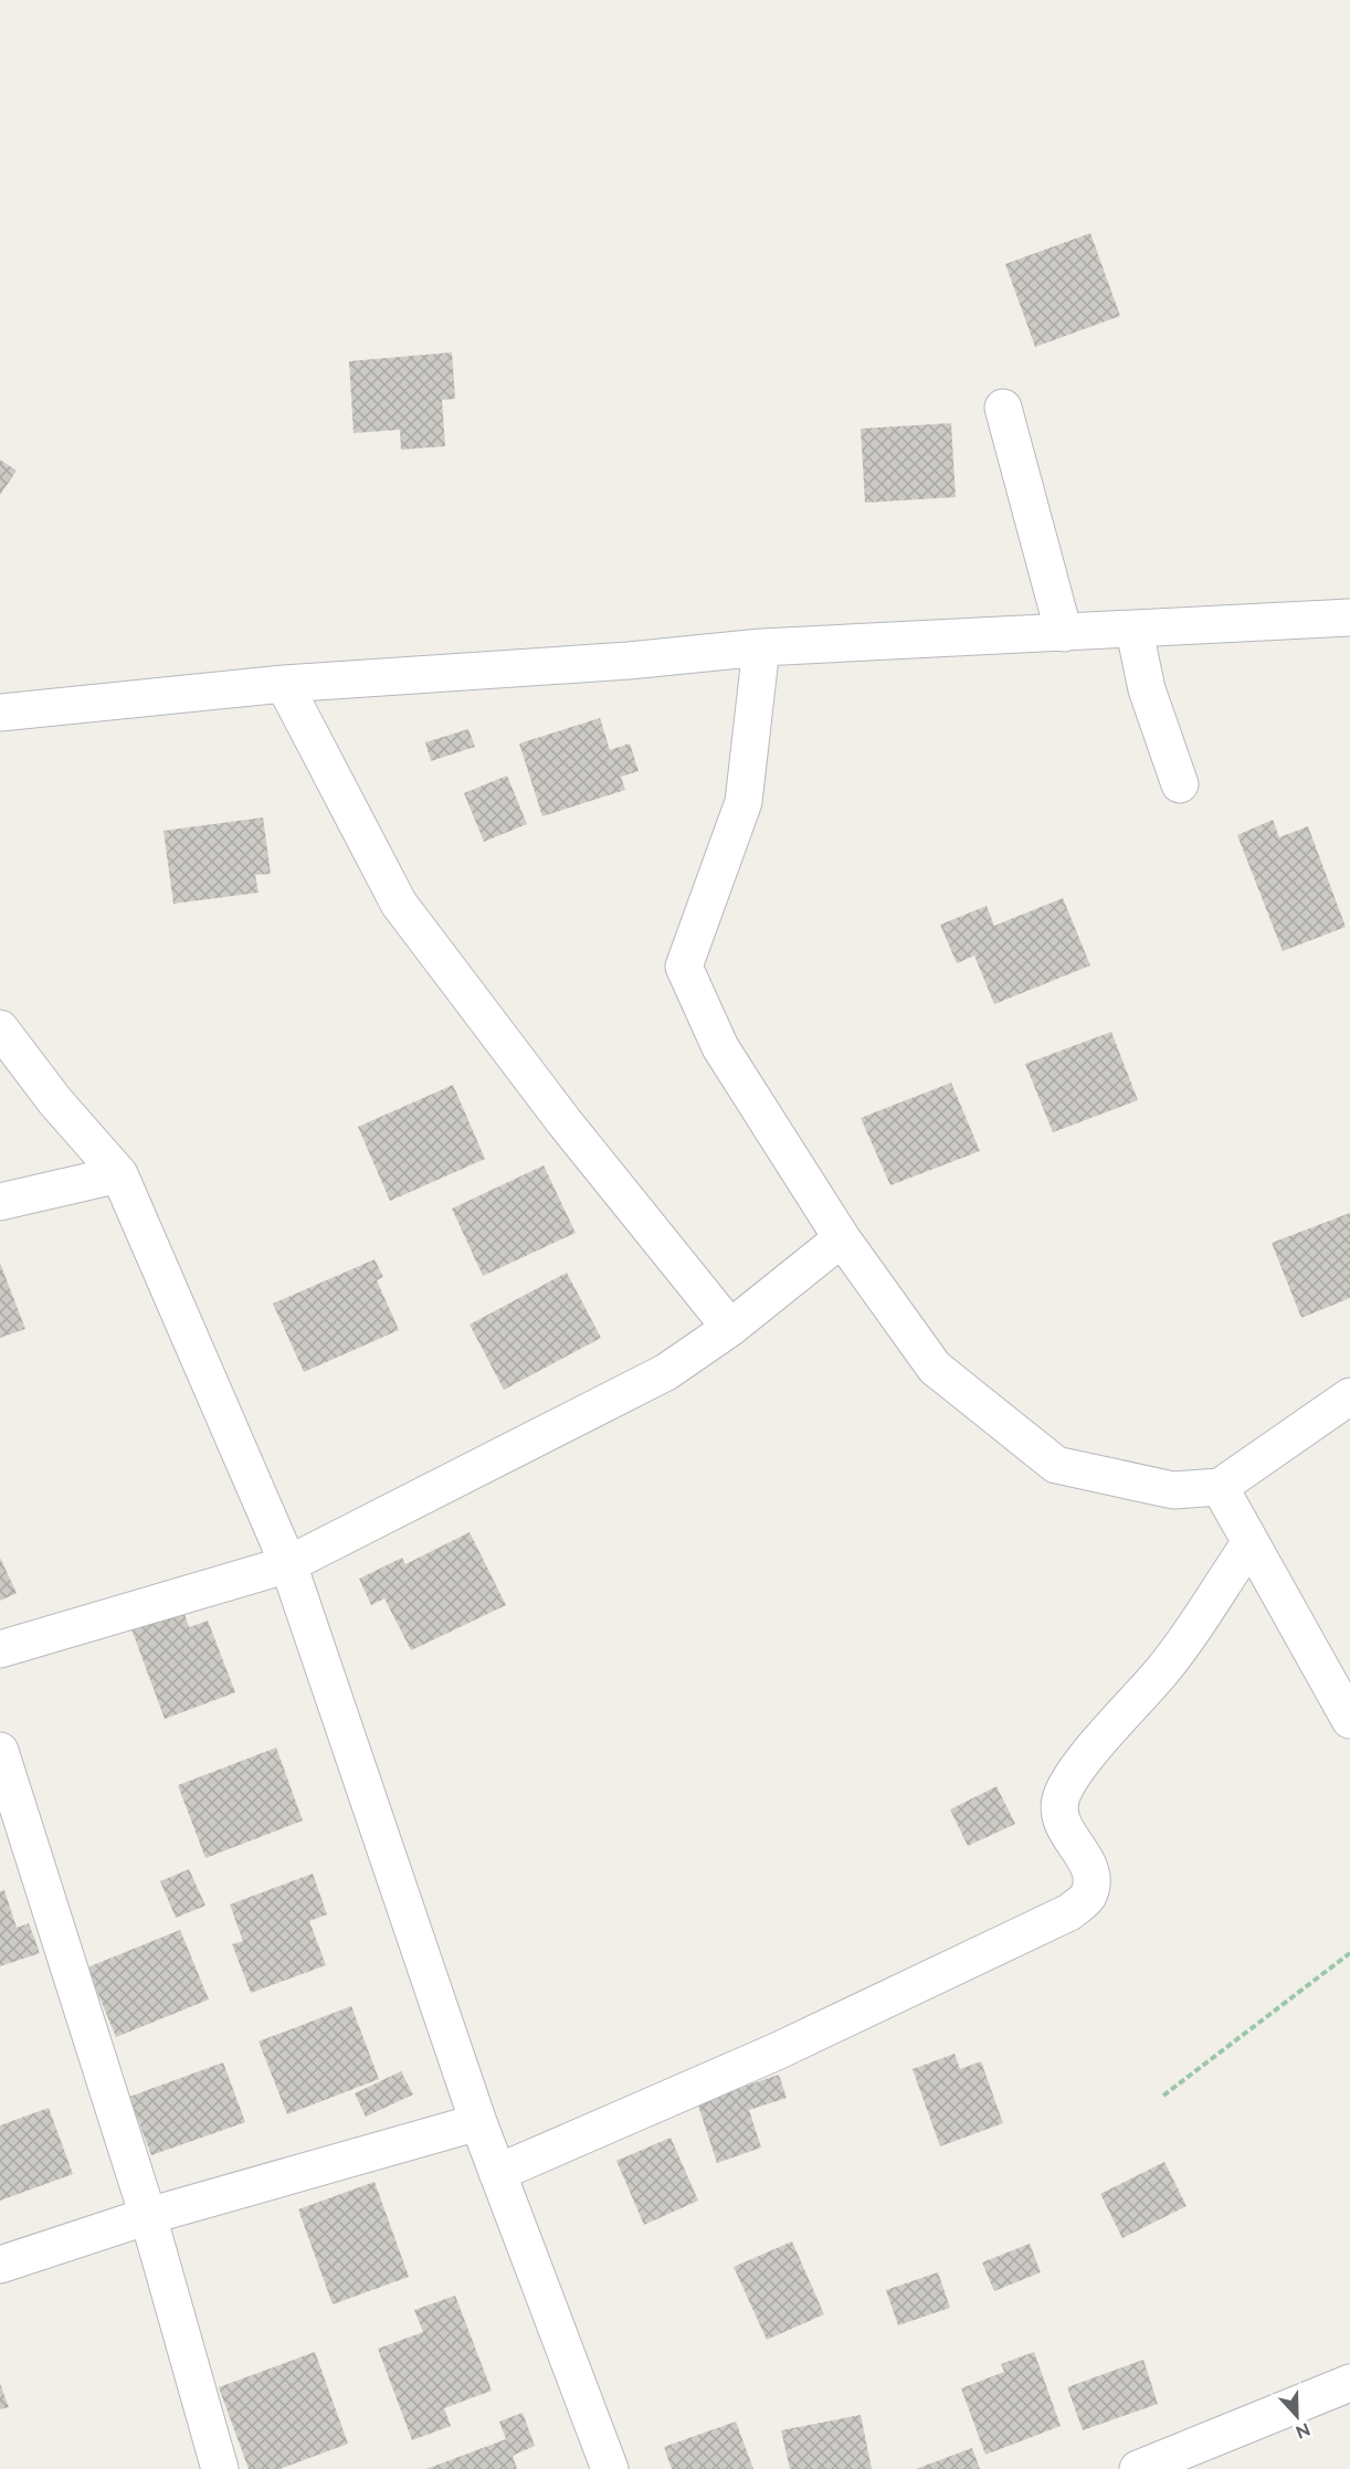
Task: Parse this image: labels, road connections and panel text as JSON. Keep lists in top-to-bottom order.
{
  "north": "bottom"
}
